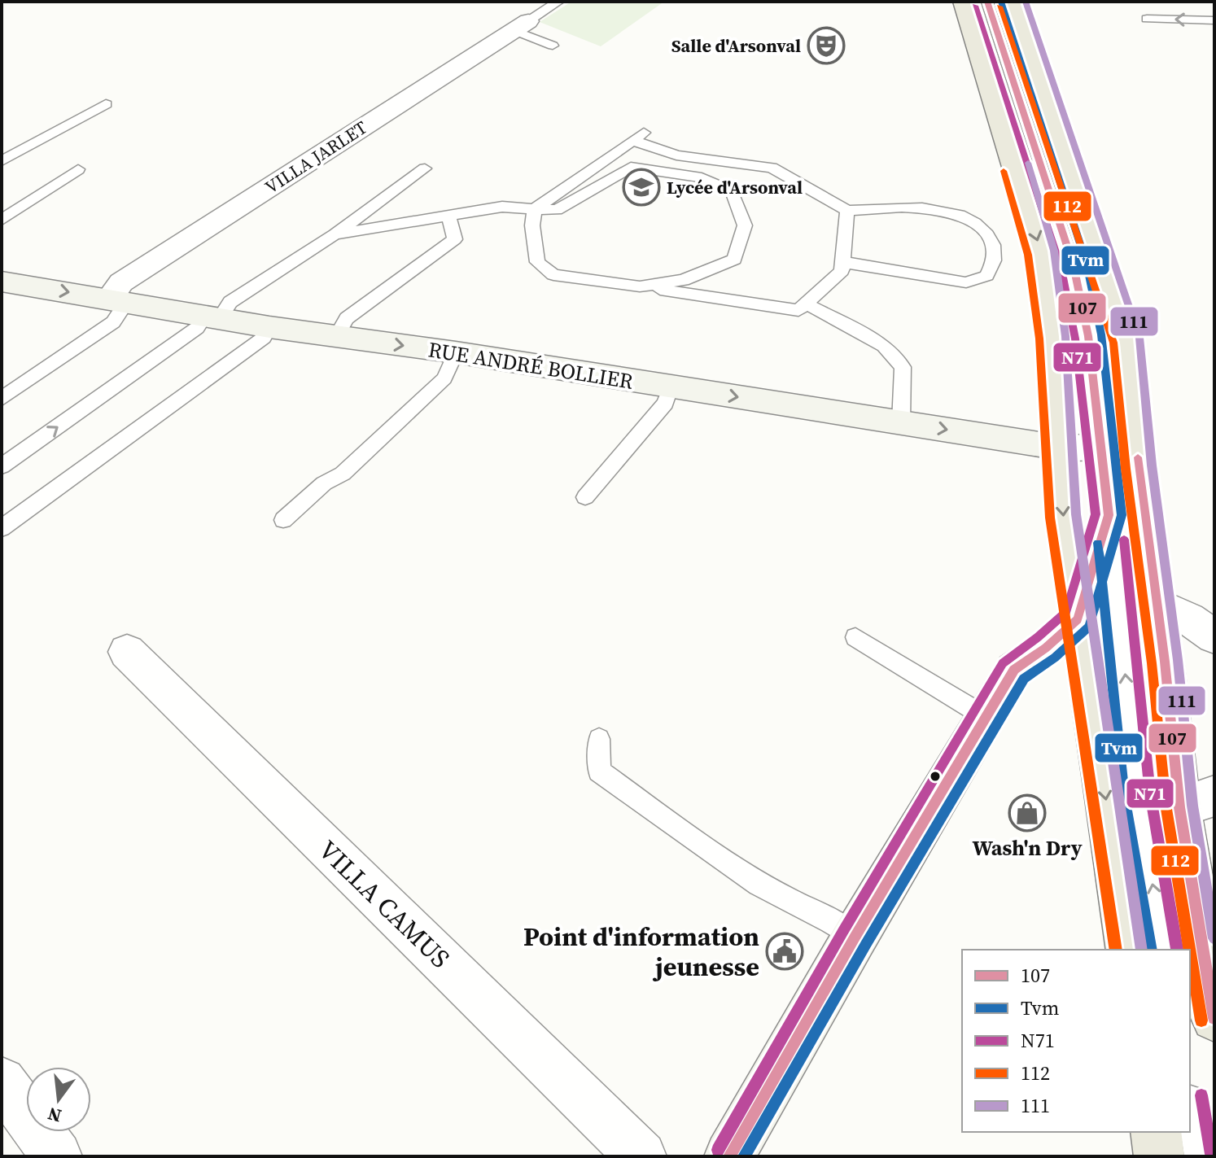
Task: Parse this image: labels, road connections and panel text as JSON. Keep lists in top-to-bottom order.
{
  "streets": {
    "street": ["VILLA JARLET", "RUE ANDRÉ BOLLIER", "VILLA CAMUS"]
  },
  "crossings": [
    ["VILLA JARLET", "RUE ANDRÉ BOLLIER"]
  ],
  "one_way": ["RUE ANDRÉ BOLLIER"],
  "places": {
    "theatre": ["Salle d'Arsonval"],
    "school or university": ["Lycée d'Arsonval"],
    "shop": ["Wash'n Dry"],
    "public building": ["Point d'information jeunesse"]
  },
  "lines": [
    "transit line 107",
    "transit line Tvm",
    "transit line 111",
    "transit line N71",
    "transit line 112"
  ],
  "legend": [
    "107",
    "Tvm",
    "N71",
    "112",
    "111"
  ],
  "north": "bottom"
}
